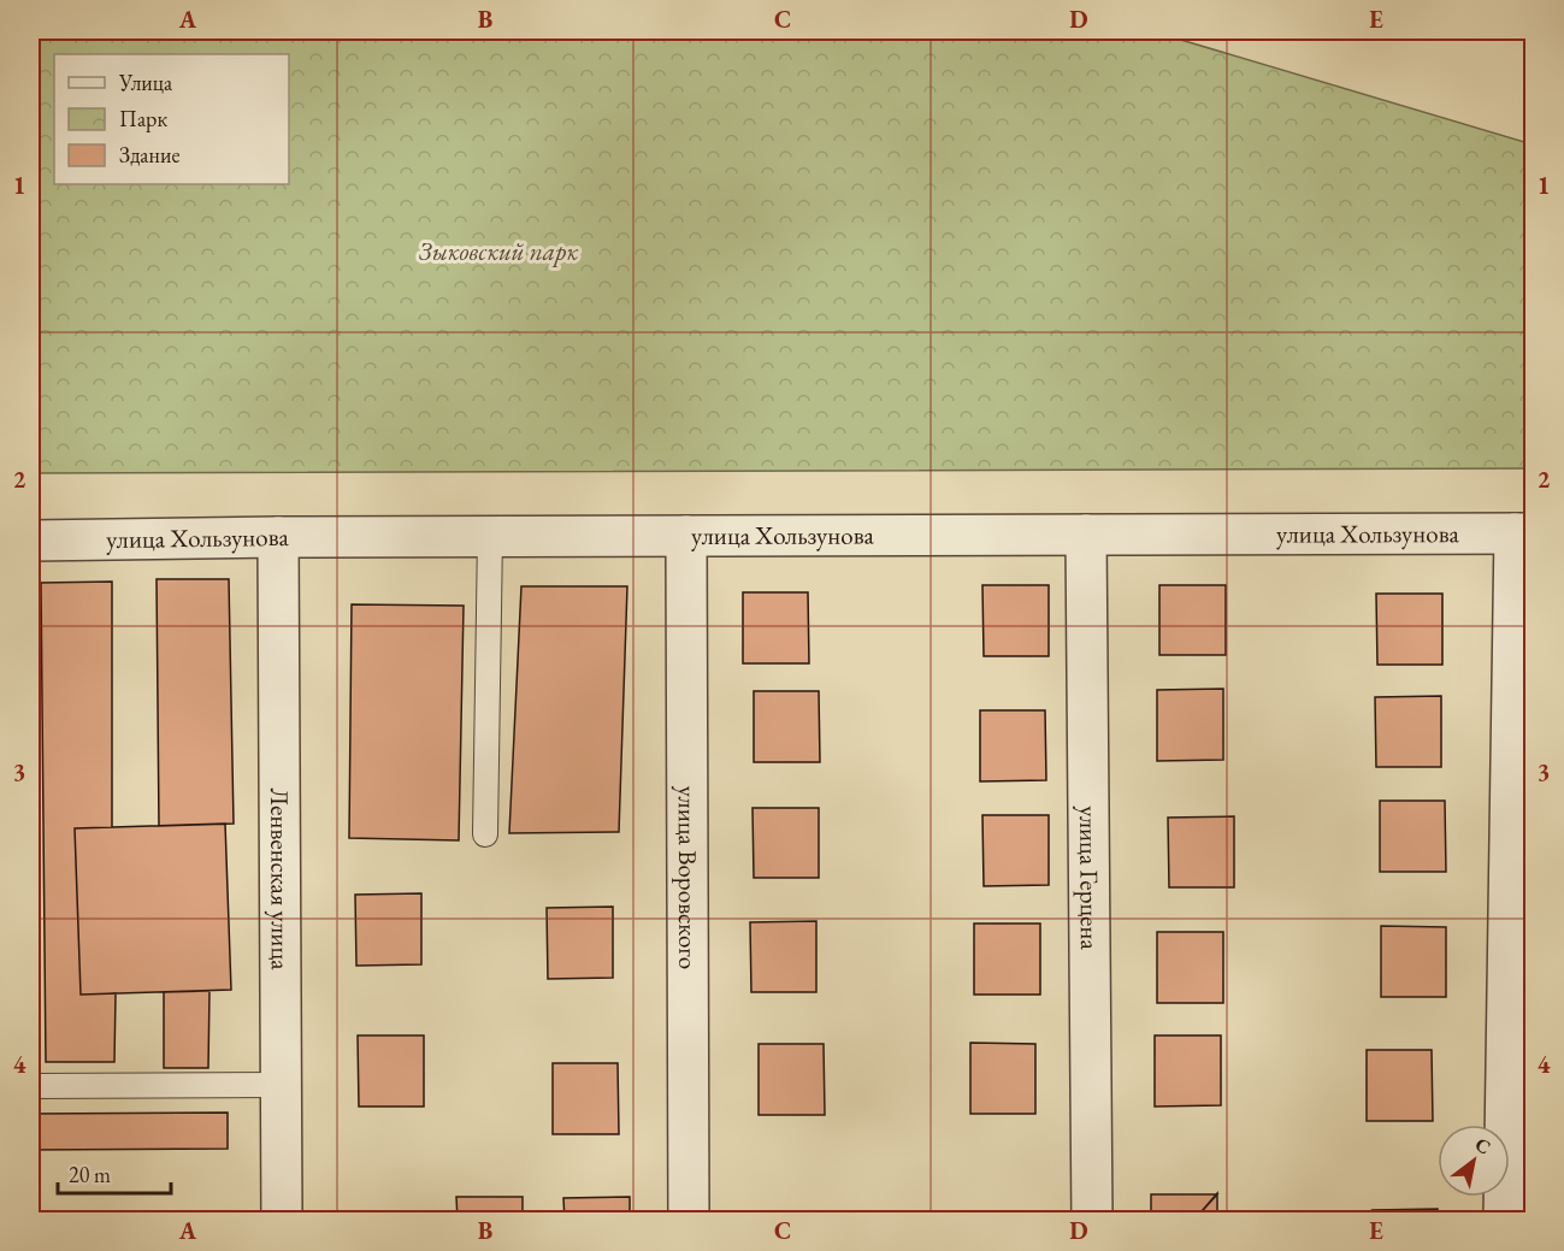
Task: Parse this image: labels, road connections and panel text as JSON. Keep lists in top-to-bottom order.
{
  "streets": {
    "street": [
      "улица Хользунова",
      "улица Воровского",
      "улица Герцена",
      "Ленвенская улица"
    ]
  },
  "crossings": [
    ["улица Хользунова", "улица Воровского"],
    ["улица Хользунова", "улица Герцена"],
    ["улица Хользунова", "Ленвенская улица"]
  ],
  "parks": ["Зыковский парк"],
  "legend": ["Улица", "Парк", "Здание"],
  "scale_bar": "20 m",
  "north": "top right",
  "grid": {
    "columns": [
      "A",
      "B",
      "C",
      "D",
      "E"
    ],
    "rows": [
      "1",
      "2",
      "3",
      "4"
    ]
  }
}
